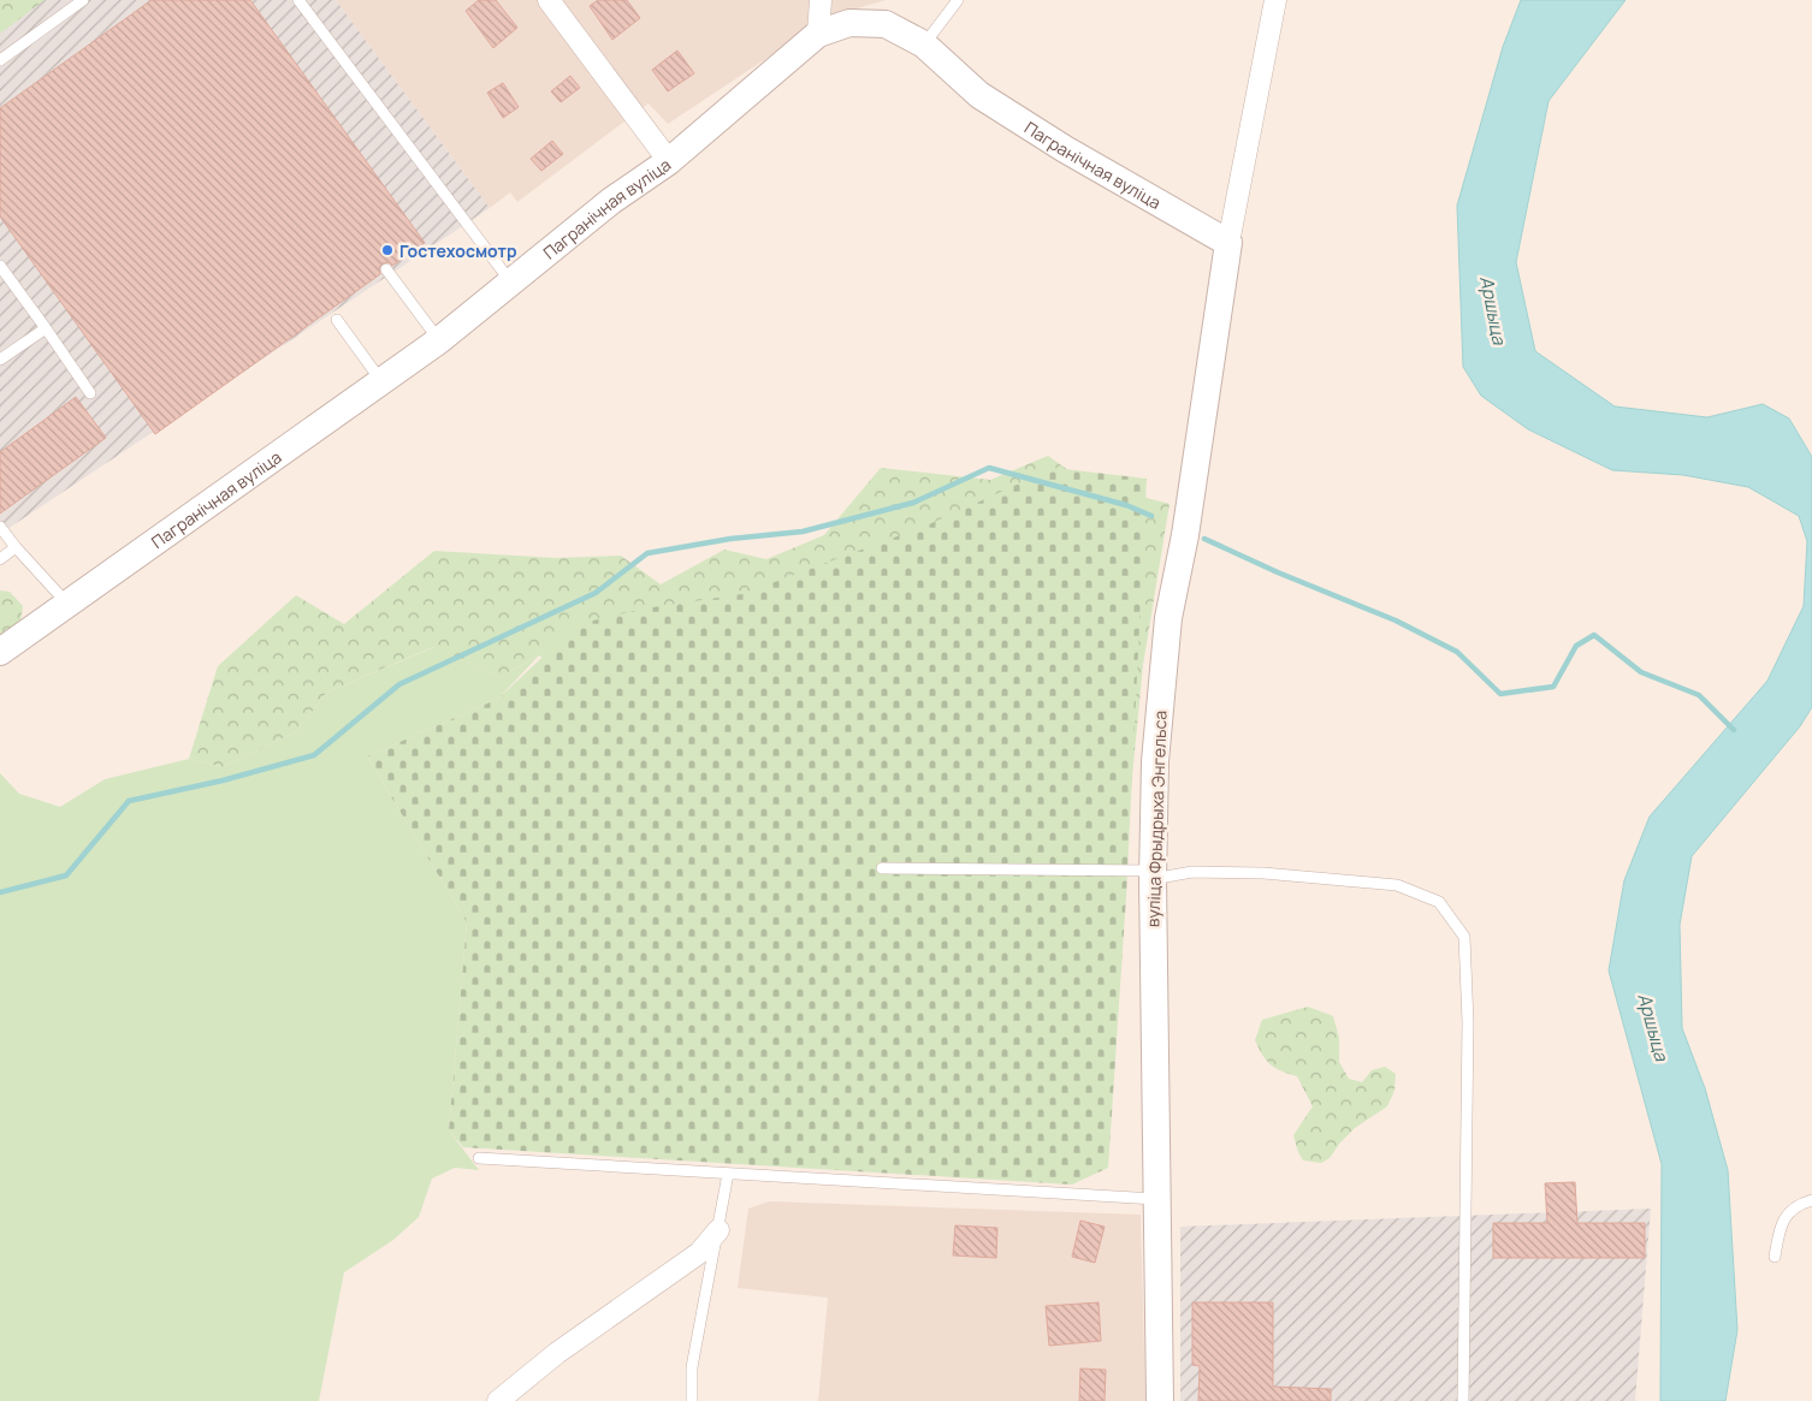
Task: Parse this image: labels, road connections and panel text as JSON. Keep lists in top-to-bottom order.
{
  "streets": {
    "street": ["Пагранічная вуліца", "вуліца Фрыдрыха Энгельса"]
  },
  "crossings": [
    ["Пагранічная вуліца", "вуліца Фрыдрыха Энгельса"]
  ],
  "water": ["Аршыца"],
  "places": ["Гостехосмотр"]
}
